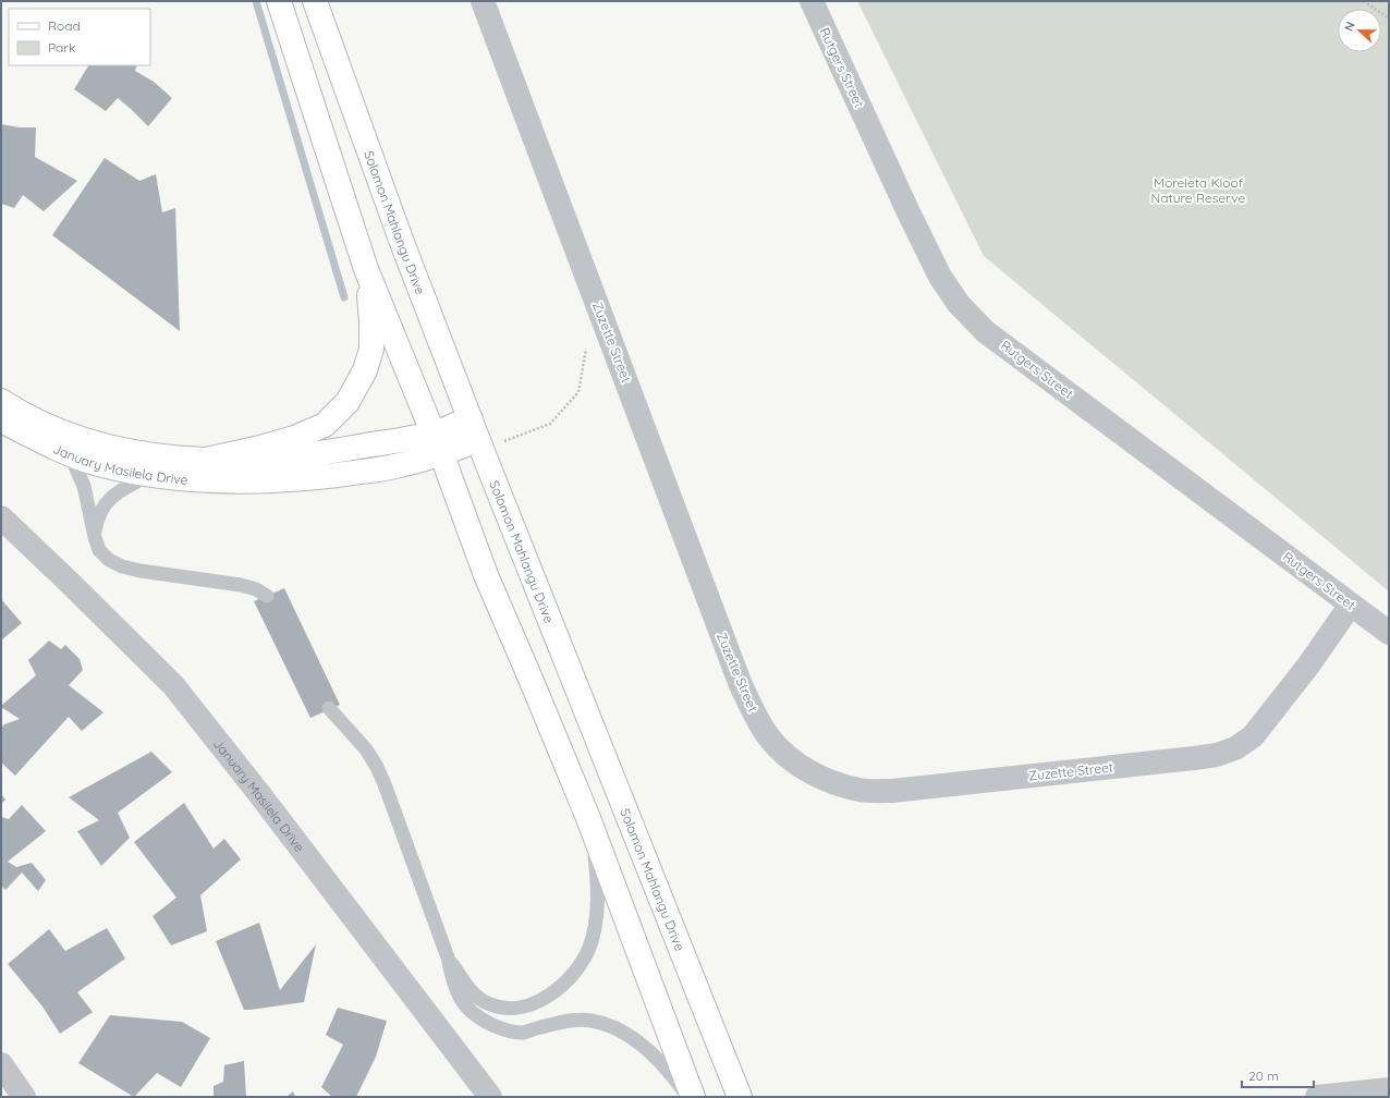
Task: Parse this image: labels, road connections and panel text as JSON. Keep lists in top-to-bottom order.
{
  "streets": {
    "main road": ["Solomon Mahlangu Drive", "January Masilela Drive"],
    "street": ["Rutgers Street", "Zuzette Street"]
  },
  "crossings": [
    ["Rutgers Street", "Zuzette Street"],
    ["Solomon Mahlangu Drive", "January Masilela Drive"]
  ],
  "parks": ["Moreleta Kloof Nature Reserve"],
  "legend": ["Road", "Park"],
  "scale_bar": "20 m",
  "north": "left"
}
